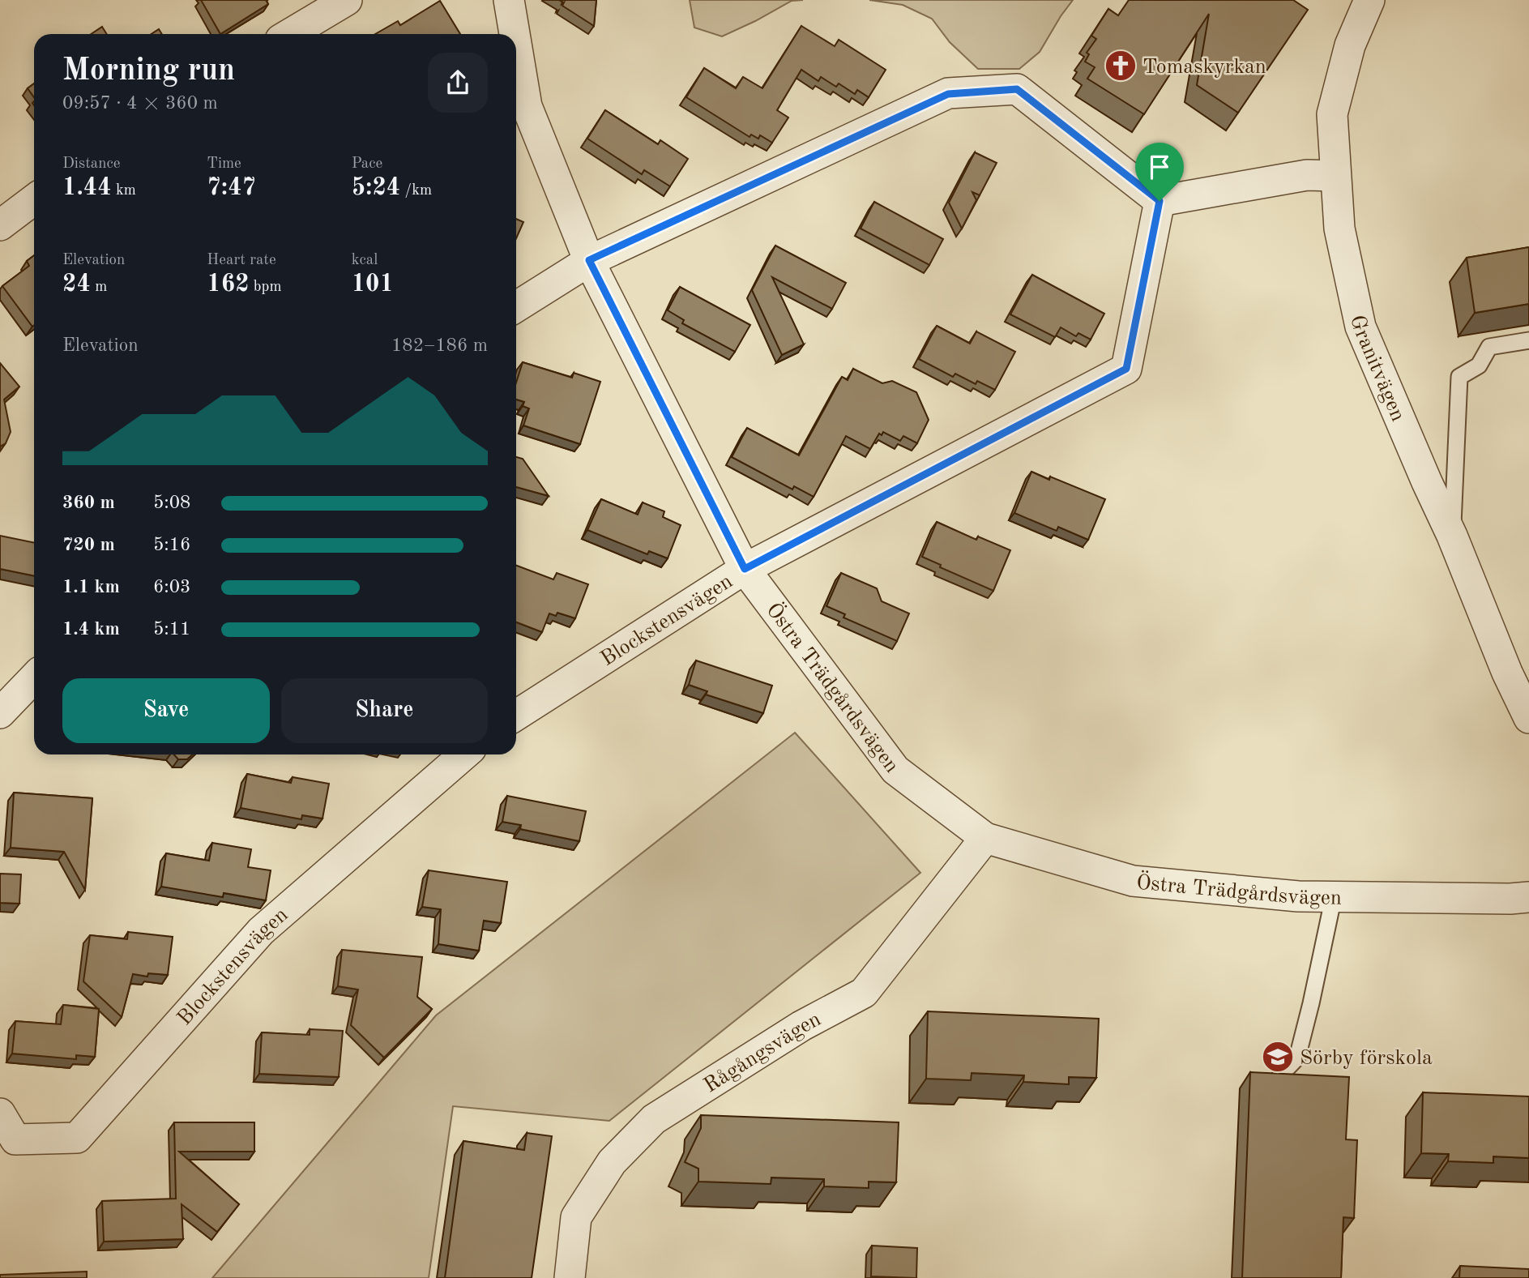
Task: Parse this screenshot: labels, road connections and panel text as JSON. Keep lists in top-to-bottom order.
{
  "streets": {
    "street": [
      "Granitvägen",
      "Blockstensvägen",
      "Östra Trädgårdsvägen",
      "Rågångsvägen"
    ]
  },
  "crossings": [
    ["Blockstensvägen", "Östra Trädgårdsvägen"],
    ["Östra Trädgårdsvägen", "Rågångsvägen"]
  ],
  "places": {
    "church": ["Tomaskyrkan"],
    "school or university": ["Sörby förskola"]
  },
  "page": {
    "heading": ["Morning run", "09:57 · 4 × 360 m"],
    "stats": [
      ["Distance", "1.44 km"],
      ["Time", "7:47"],
      ["Pace", "5:24 /km"],
      ["Elevation", "24 m"],
      ["Heart rate", "162 bpm"],
      ["kcal", "101"]
    ],
    "chart": ["Elevation", "182–186 m"],
    "list": [
      {
        "name": "360 m",
        "note": "5:08"
      },
      {
        "name": "720 m",
        "note": "5:16"
      },
      {
        "name": "1.1 km",
        "note": "6:03"
      },
      {
        "name": "1.4 km",
        "note": "5:11"
      }
    ],
    "buttons": ["Save", "Share"]
  }
}
